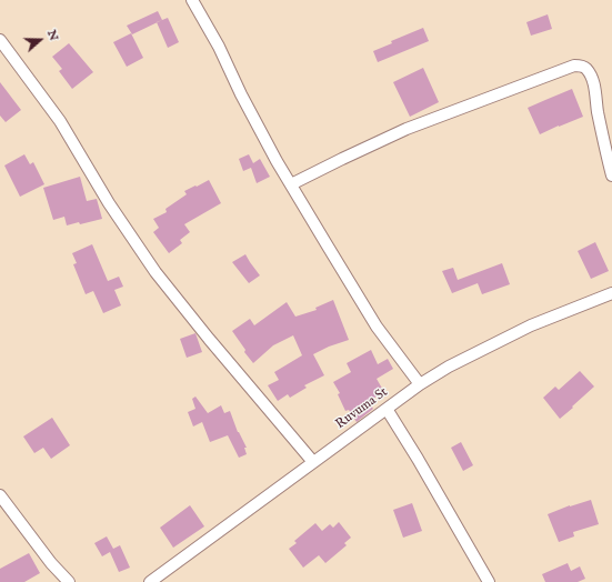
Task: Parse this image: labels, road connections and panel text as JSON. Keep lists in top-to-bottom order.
{
  "streets": {
    "street": ["Ruvuma St"]
  },
  "north": "right"
}
